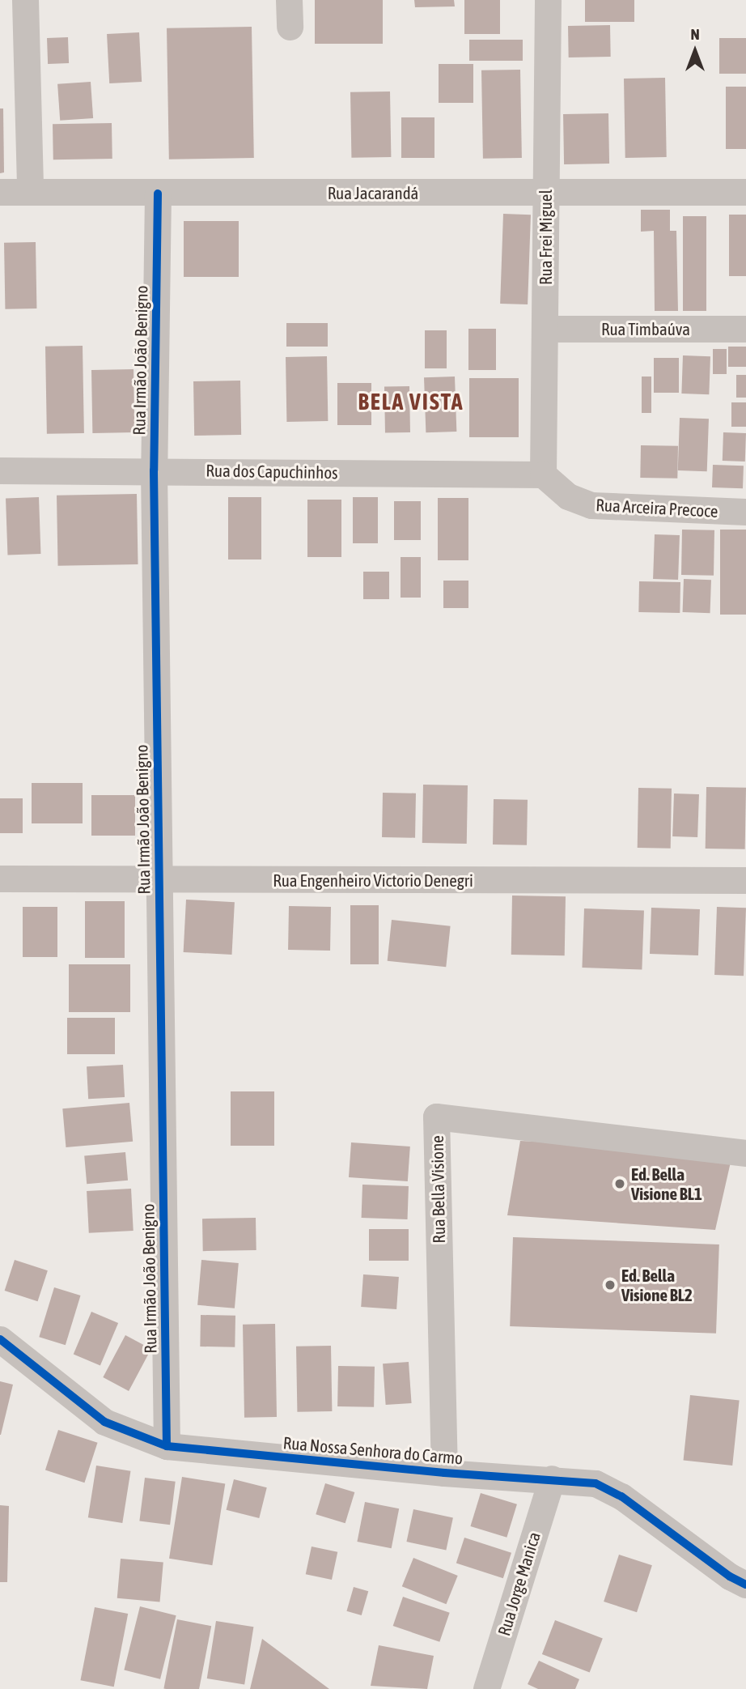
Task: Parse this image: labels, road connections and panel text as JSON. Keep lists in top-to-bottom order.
{
  "streets": {
    "street": [
      "Rua Jacarandá",
      "Rua Frei Miguel",
      "Rua Timbaúva",
      "Rua Irmão João Benigno",
      "Rua dos Capuchinhos",
      "Rua Arceira Precoce",
      "Rua Engenheiro Victorio Denegri",
      "Rua Bella Visione",
      "Rua Nossa Senhora do Carmo",
      "Rua Jorge Manica"
    ]
  },
  "crossings": [
    ["Rua Jacarandá", "Rua Frei Miguel"],
    ["Rua Jacarandá", "Rua Irmão João Benigno"],
    ["Rua Frei Miguel", "Rua Timbaúva"],
    ["Rua Frei Miguel", "Rua dos Capuchinhos"],
    ["Rua Frei Miguel", "Rua Arceira Precoce"],
    ["Rua Irmão João Benigno", "Rua dos Capuchinhos"],
    ["Rua Irmão João Benigno", "Rua Engenheiro Victorio Denegri"],
    ["Rua Irmão João Benigno", "Rua Nossa Senhora do Carmo"],
    ["Rua dos Capuchinhos", "Rua Arceira Precoce"],
    ["Rua Bella Visione", "Rua Nossa Senhora do Carmo"],
    ["Rua Nossa Senhora do Carmo", "Rua Jorge Manica"]
  ],
  "districts": ["BELA VISTA"],
  "places": ["Ed. Bella Visione BL1", "Ed. Bella Visione BL2"],
  "north": "top"
}
